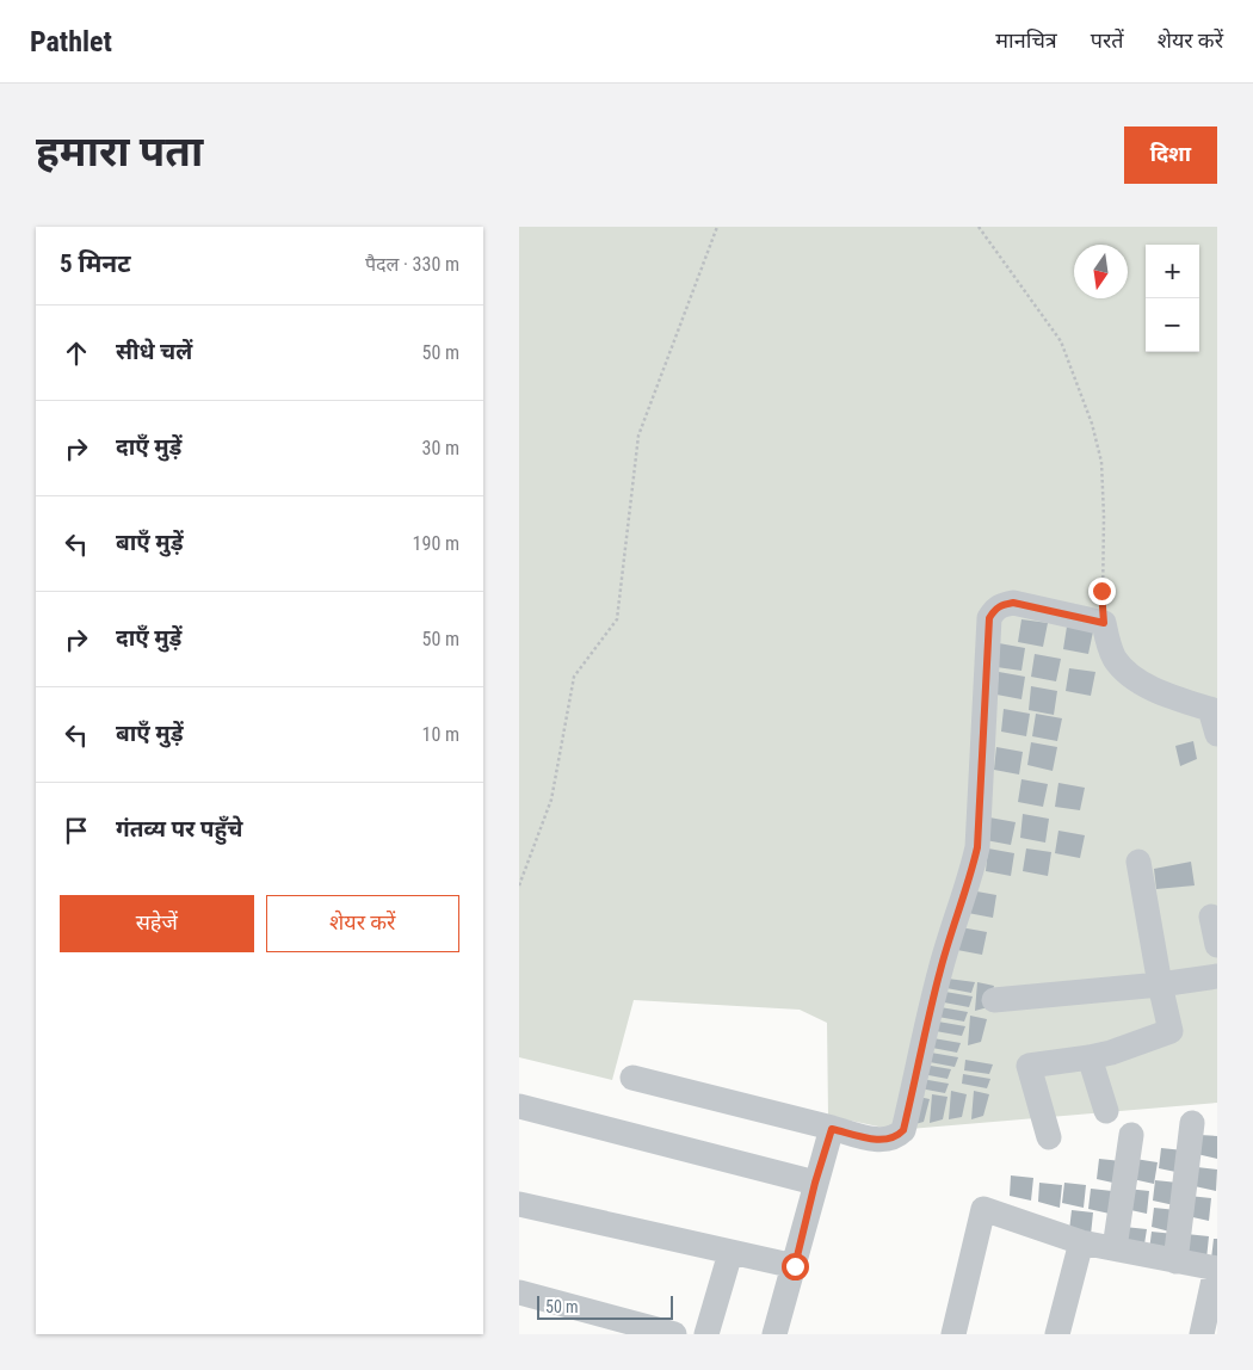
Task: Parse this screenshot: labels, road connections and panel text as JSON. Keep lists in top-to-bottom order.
{
  "scale_bar": "50 m",
  "north": "bottom",
  "page": {
    "header": "Pathlet",
    "nav": ["मानचित्र", "परतें", "शेयर करें"],
    "buttons": [
      "दिशा",
      ["सहेजें", "शेयर करें"]
    ],
    "title": "हमारा पता",
    "heading": ["5 मिनट", "पैदल · 330 m"],
    "map_buttons": ["+", "−"],
    "list": [
      ["सीधे चलें", "50 m"],
      ["दाएँ मुड़ें", "30 m"],
      ["बाएँ मुड़ें", "190 m"],
      ["दाएँ मुड़ें", "50 m"],
      ["बाएँ मुड़ें", "10 m"],
      "गंतव्य पर पहुँचे"
    ],
    "scale": "50 m"
  }
}
